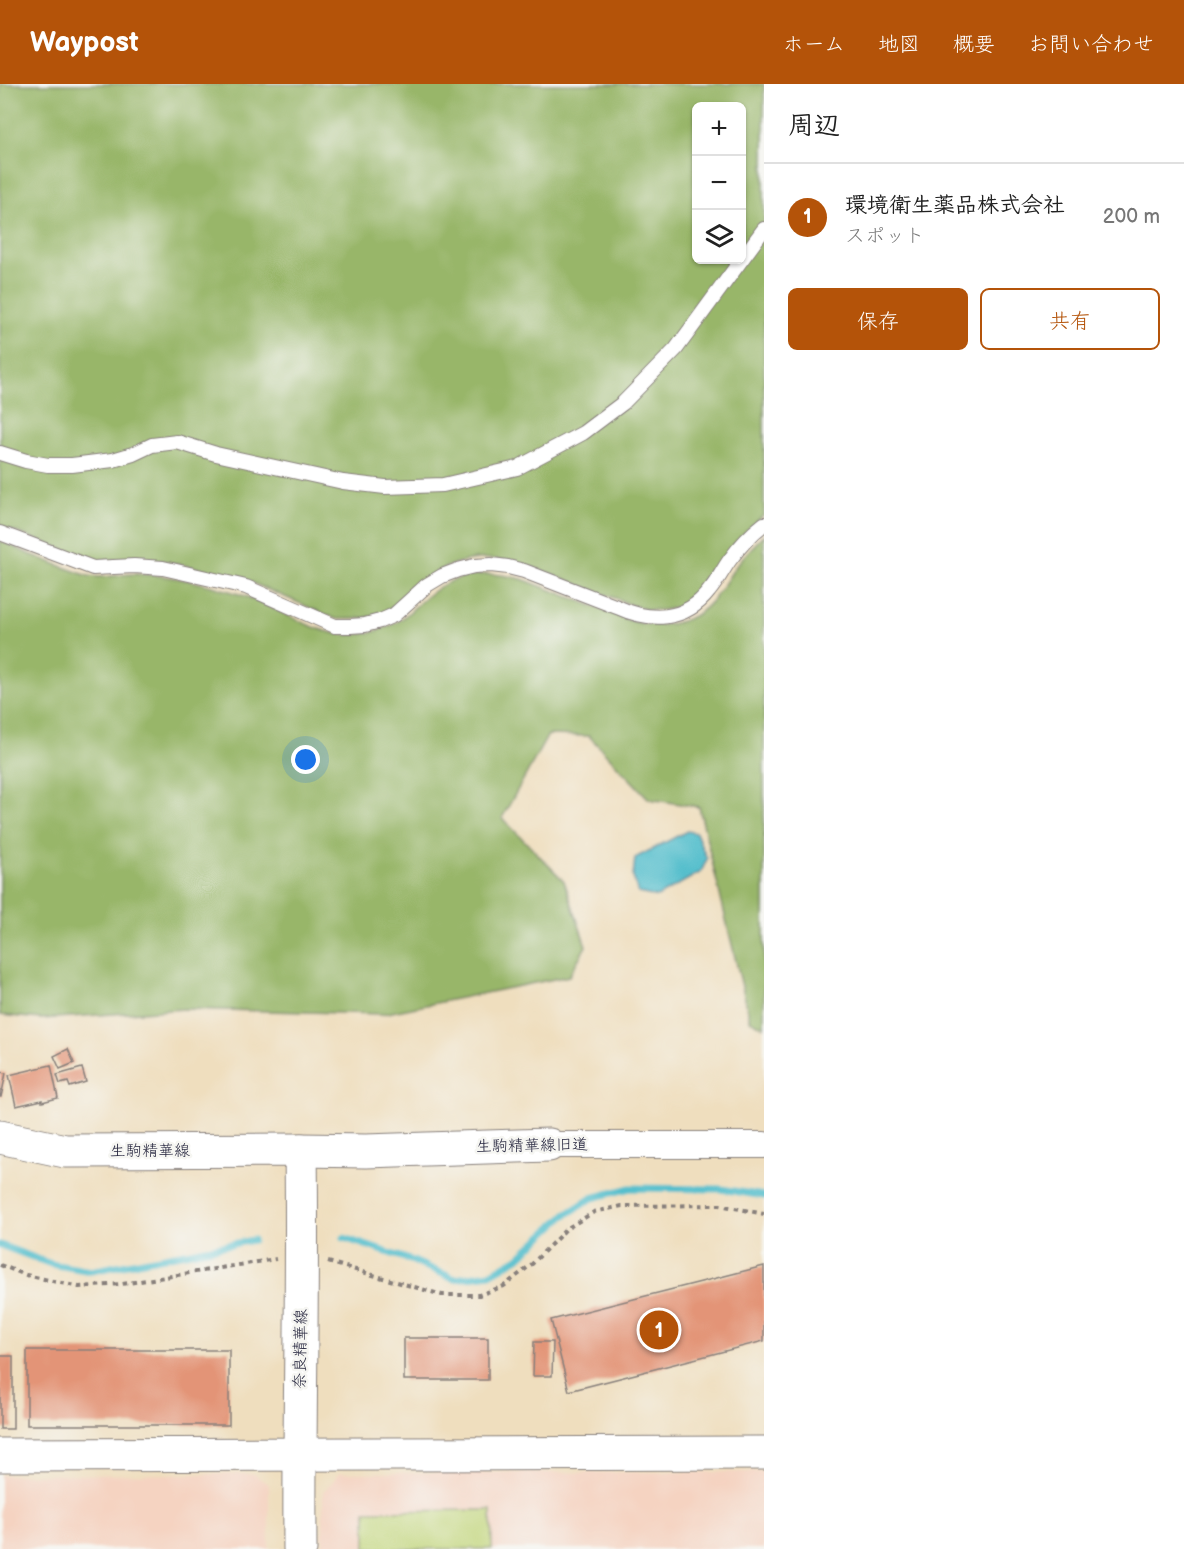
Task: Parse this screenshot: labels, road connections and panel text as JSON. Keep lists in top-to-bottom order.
{
  "streets": {
    "street": ["生駒精華線旧道", "生駒精華線", "奈良精華線"]
  },
  "crossings": [
    ["生駒精華線旧道", "生駒精華線"],
    ["生駒精華線旧道", "奈良精華線"],
    ["生駒精華線", "奈良精華線"]
  ],
  "page": {
    "header": "Waypost",
    "nav": [
      "ホーム",
      "地図",
      "概要",
      "お問い合わせ"
    ],
    "heading": "周辺",
    "map_buttons": ["+", "−"],
    "list": [
      {
        "mark": "1",
        "name": "環境衛生薬品株式会社",
        "note": "スポット",
        "value": "200 m"
      }
    ],
    "buttons": ["保存", "共有"],
    "pins": "1"
  }
}
